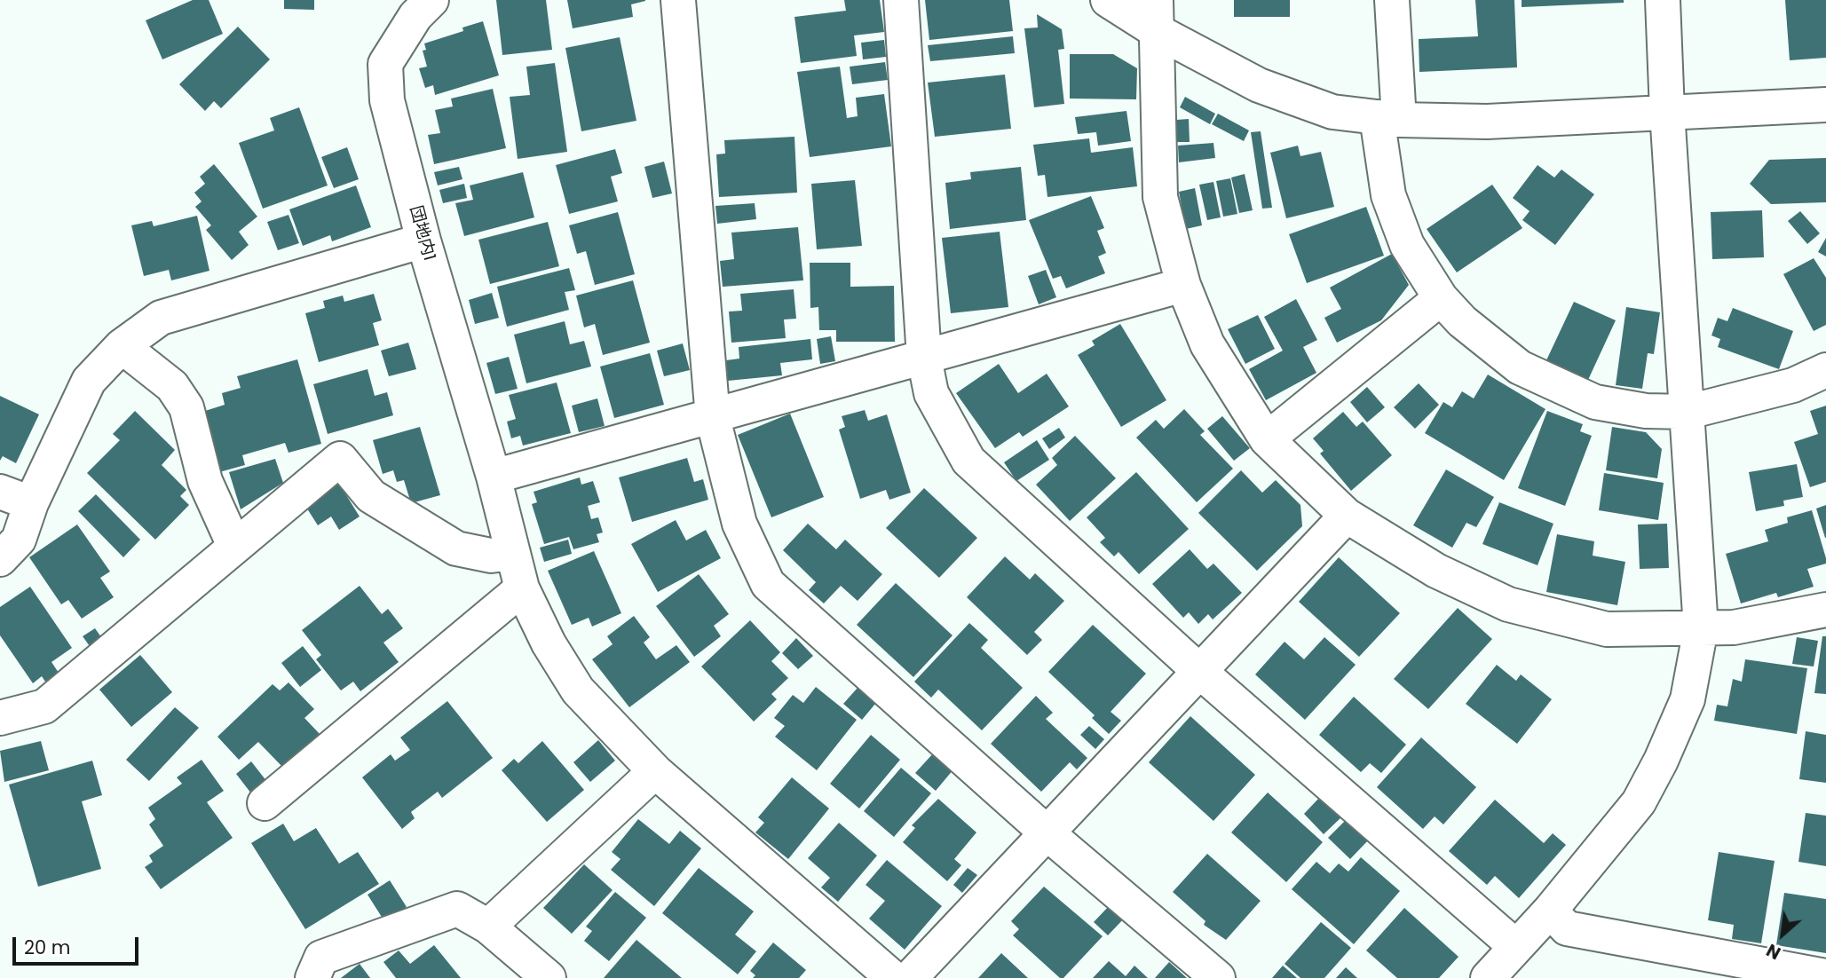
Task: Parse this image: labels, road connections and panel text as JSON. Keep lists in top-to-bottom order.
{
  "streets": {
    "street": ["団地内1"]
  },
  "scale_bar": "20 m",
  "north": "bottom left"
}
